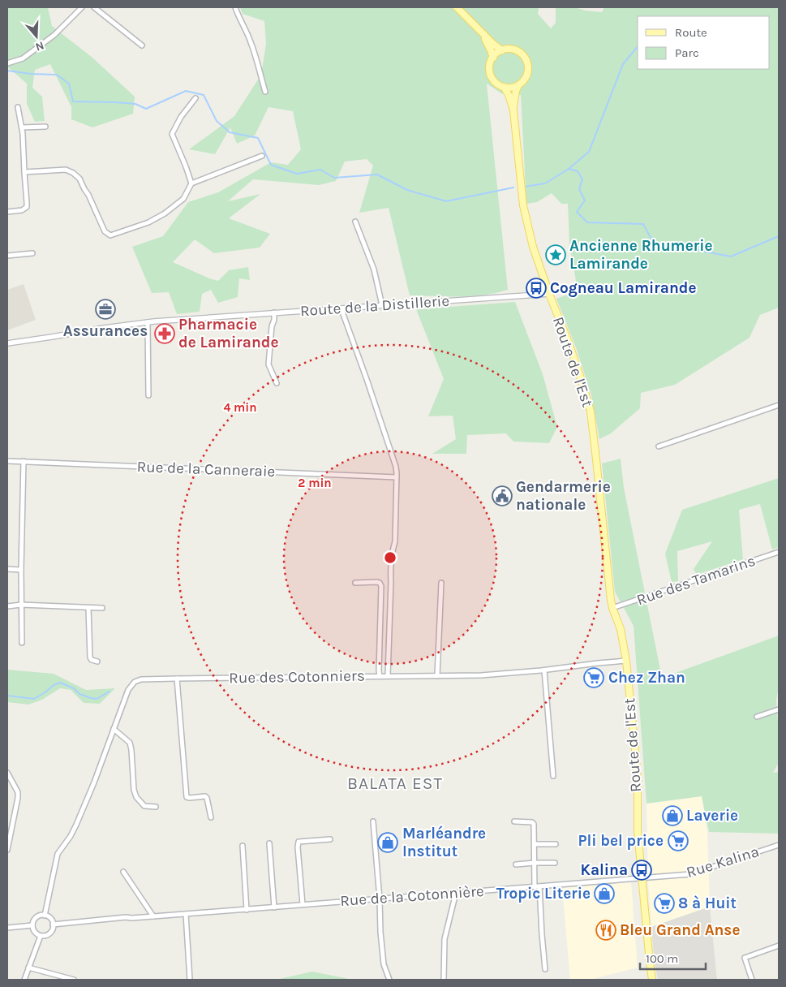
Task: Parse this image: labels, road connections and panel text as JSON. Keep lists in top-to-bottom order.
{
  "streets": {
    "main road": ["Route de l'Est"],
    "street": [
      "Route de la Distillerie",
      "Rue de la Canneraie",
      "Rue des Tamarins",
      "Rue des Cotonniers",
      "Rue Kalina",
      "Rue de la Cotonnière"
    ]
  },
  "crossings": [
    ["Route de la Distillerie", "Route de l'Est"],
    ["Route de l'Est", "Rue des Tamarins"],
    ["Route de l'Est", "Rue des Cotonniers"],
    ["Route de l'Est", "Rue Kalina"],
    ["Route de l'Est", "Rue de la Cotonnière"],
    ["Rue des Cotonniers", "Rue de la Cotonnière"],
    ["Rue Kalina", "Rue de la Cotonnière"]
  ],
  "districts": ["BALATA EST"],
  "places": {
    "place": ["Ancienne Rhumerie Lamirande"],
    "bus stop": ["Cogneau Lamirande", "Kalina"],
    "office": ["Assurances"],
    "pharmacy": ["Pharmacie de Lamirande"],
    "public building": ["Gendarmerie nationale"],
    "supermarket": ["Chez Zhan", "Pli bel price", "8 à Huit"],
    "shop": ["Laverie", "Marléandre Institut", "Tropic Literie"],
    "restaurant": ["Bleu Grand Anse"]
  },
  "legend": ["Route", "Parc"],
  "scale_bar": "100 m",
  "north": "bottom",
  "rings": ["4 min", "2 min"]
}
